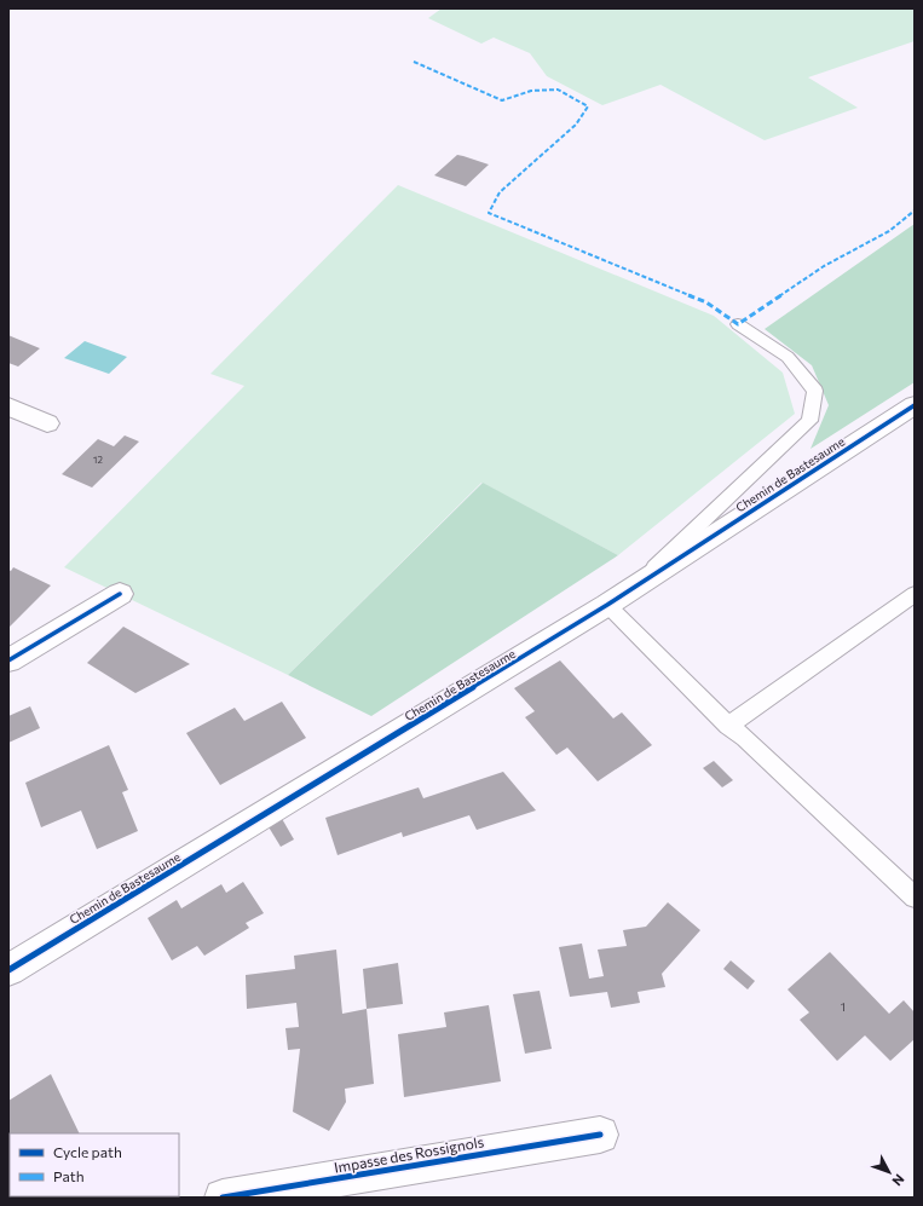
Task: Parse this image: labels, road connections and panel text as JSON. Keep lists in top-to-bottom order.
{
  "streets": {
    "street": ["Chemin de Bastesaume", "Impasse des Rossignols"]
  },
  "house_numbers": ["12", "1"],
  "legend": ["Cycle path", "Path"],
  "north": "bottom right"
}
